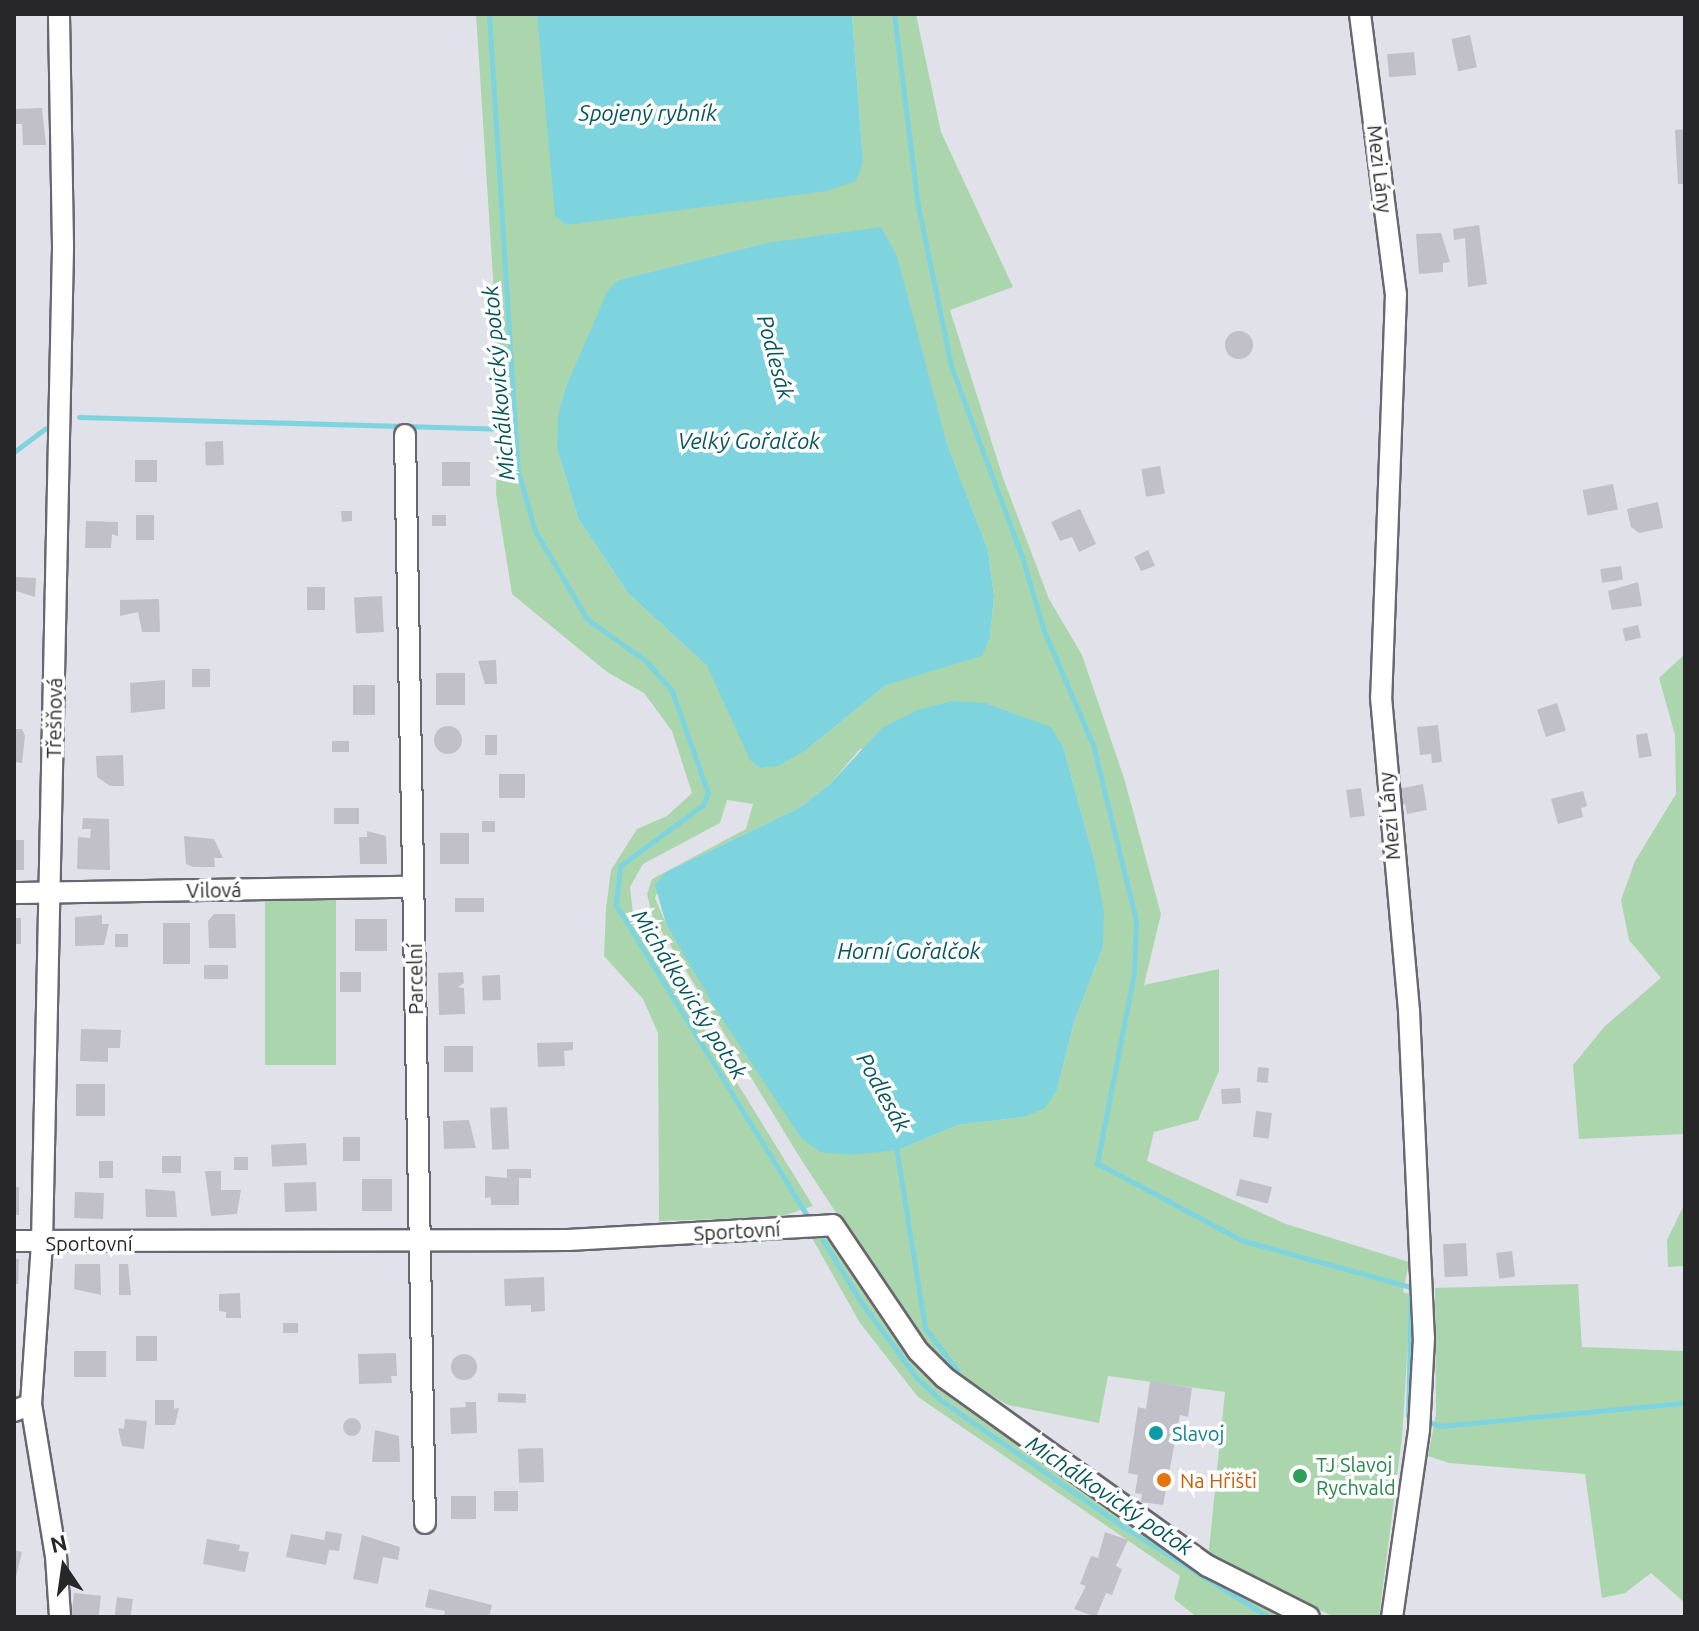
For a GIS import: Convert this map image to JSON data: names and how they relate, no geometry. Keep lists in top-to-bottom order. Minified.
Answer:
{"streets":{"street":["Mezi Lány","Třešňová","Vilová","Parcelní","Sportovní"]},"crossings":[["Třešňová","Vilová"],["Třešňová","Sportovní"],["Vilová","Parcelní"],["Parcelní","Sportovní"]],"water":["Spojený rybník","Podlesák","Michálkovický potok","Velký Gořalčok","Horní Gořalčok"],"places":["Slavoj","TJ Slavoj Rychvald","Na Hřišti"],"north":"top"}
